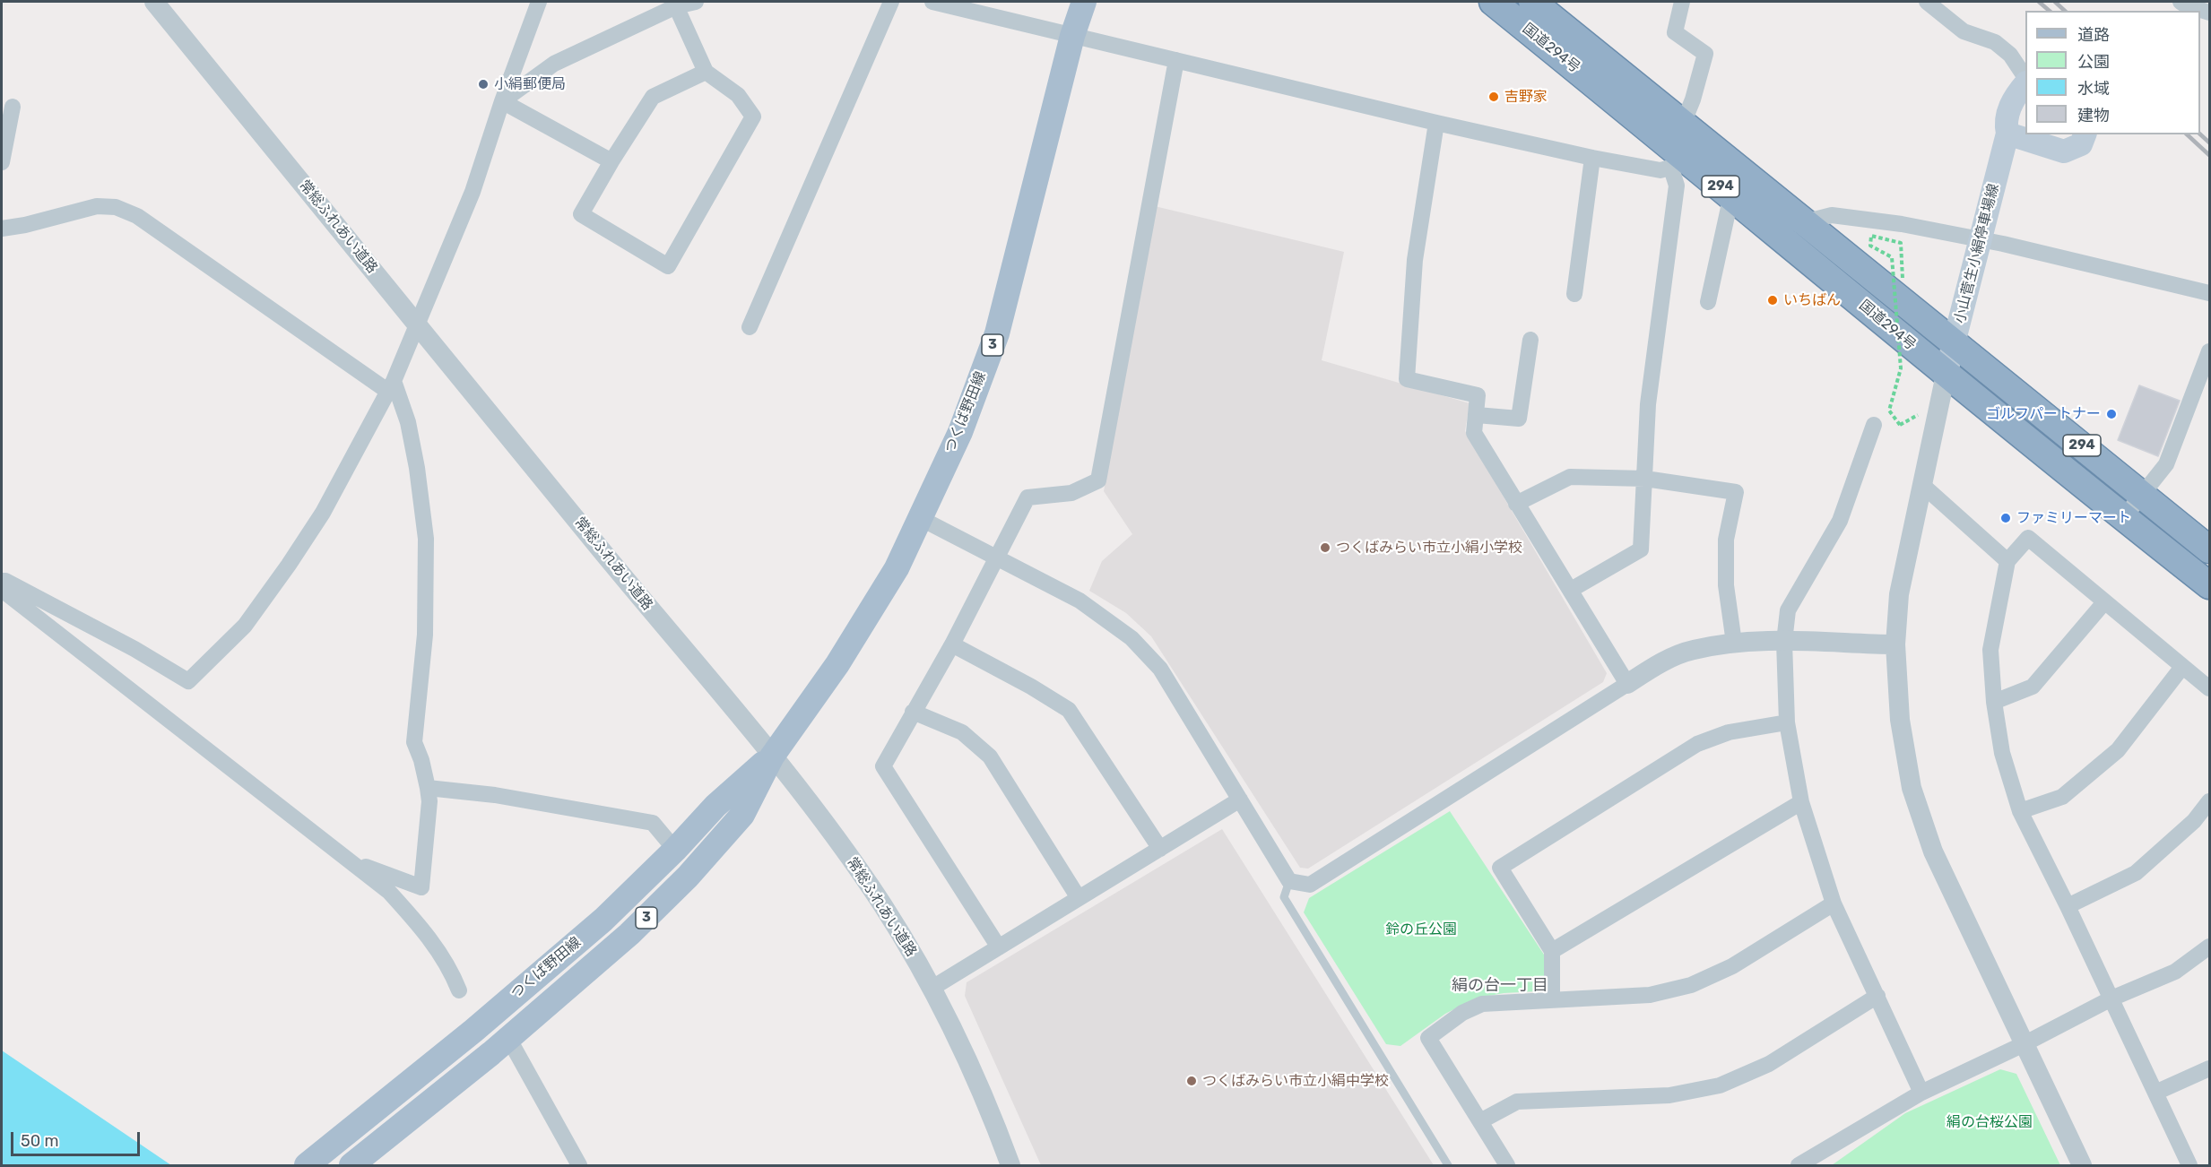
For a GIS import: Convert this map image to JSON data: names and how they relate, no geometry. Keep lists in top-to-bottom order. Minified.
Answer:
{"streets":{"highway":["国道294号","294"],"main road":["小山菅生小絹停車場線","3","つくば野田線"],"street":["常総ふれあい道路"]},"crossings":[["国道294号","小山菅生小絹停車場線"],["常総ふれあい道路","つくば野田線"]],"districts":["絹の台一丁目"],"parks":["鈴の丘公園","絹の台桜公園"],"places":["小絹郵便局","吉野家","いちばん","ゴルフパートナー","ファミリーマート","つくばみらい市立小絹小学校","つくばみらい市立小絹中学校"],"legend":["道路","公園","水域","建物"],"scale_bar":"50 m"}
